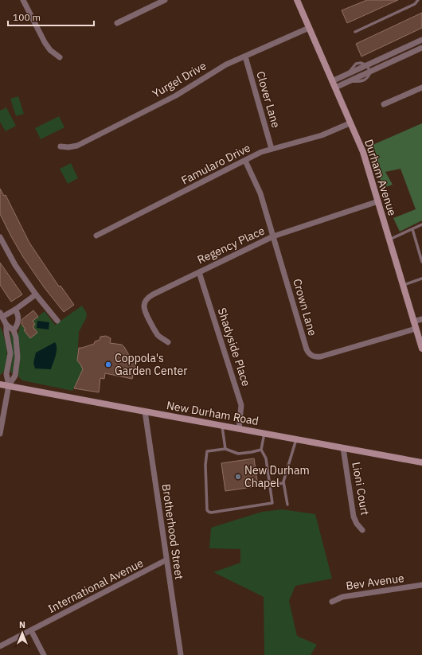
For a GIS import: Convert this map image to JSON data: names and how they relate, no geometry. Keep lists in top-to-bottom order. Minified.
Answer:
{"streets":{"main road":["Durham Avenue","New Durham Road"],"street":["Yurgel Drive","Clover Lane","Famularo Drive","Regency Place","Crown Lane","Shadyside Place","Lioni Court","Brotherhood Street","Bev Avenue","International Avenue"]},"crossings":[["Yurgel Drive","Clover Lane"],["Yurgel Drive","Durham Avenue"],["Clover Lane","Famularo Drive"],["Famularo Drive","Durham Avenue"],["Famularo Drive","Crown Lane"],["Durham Avenue","Regency Place"],["Durham Avenue","Crown Lane"],["Regency Place","Crown Lane"],["Regency Place","Shadyside Place"],["Shadyside Place","New Durham Road"],["New Durham Road","Lioni Court"],["New Durham Road","Brotherhood Street"],["Brotherhood Street","International Avenue"]],"places":["Coppola's Garden Center","New Durham Chapel"],"scale_bar":"100 m","north":"top"}
